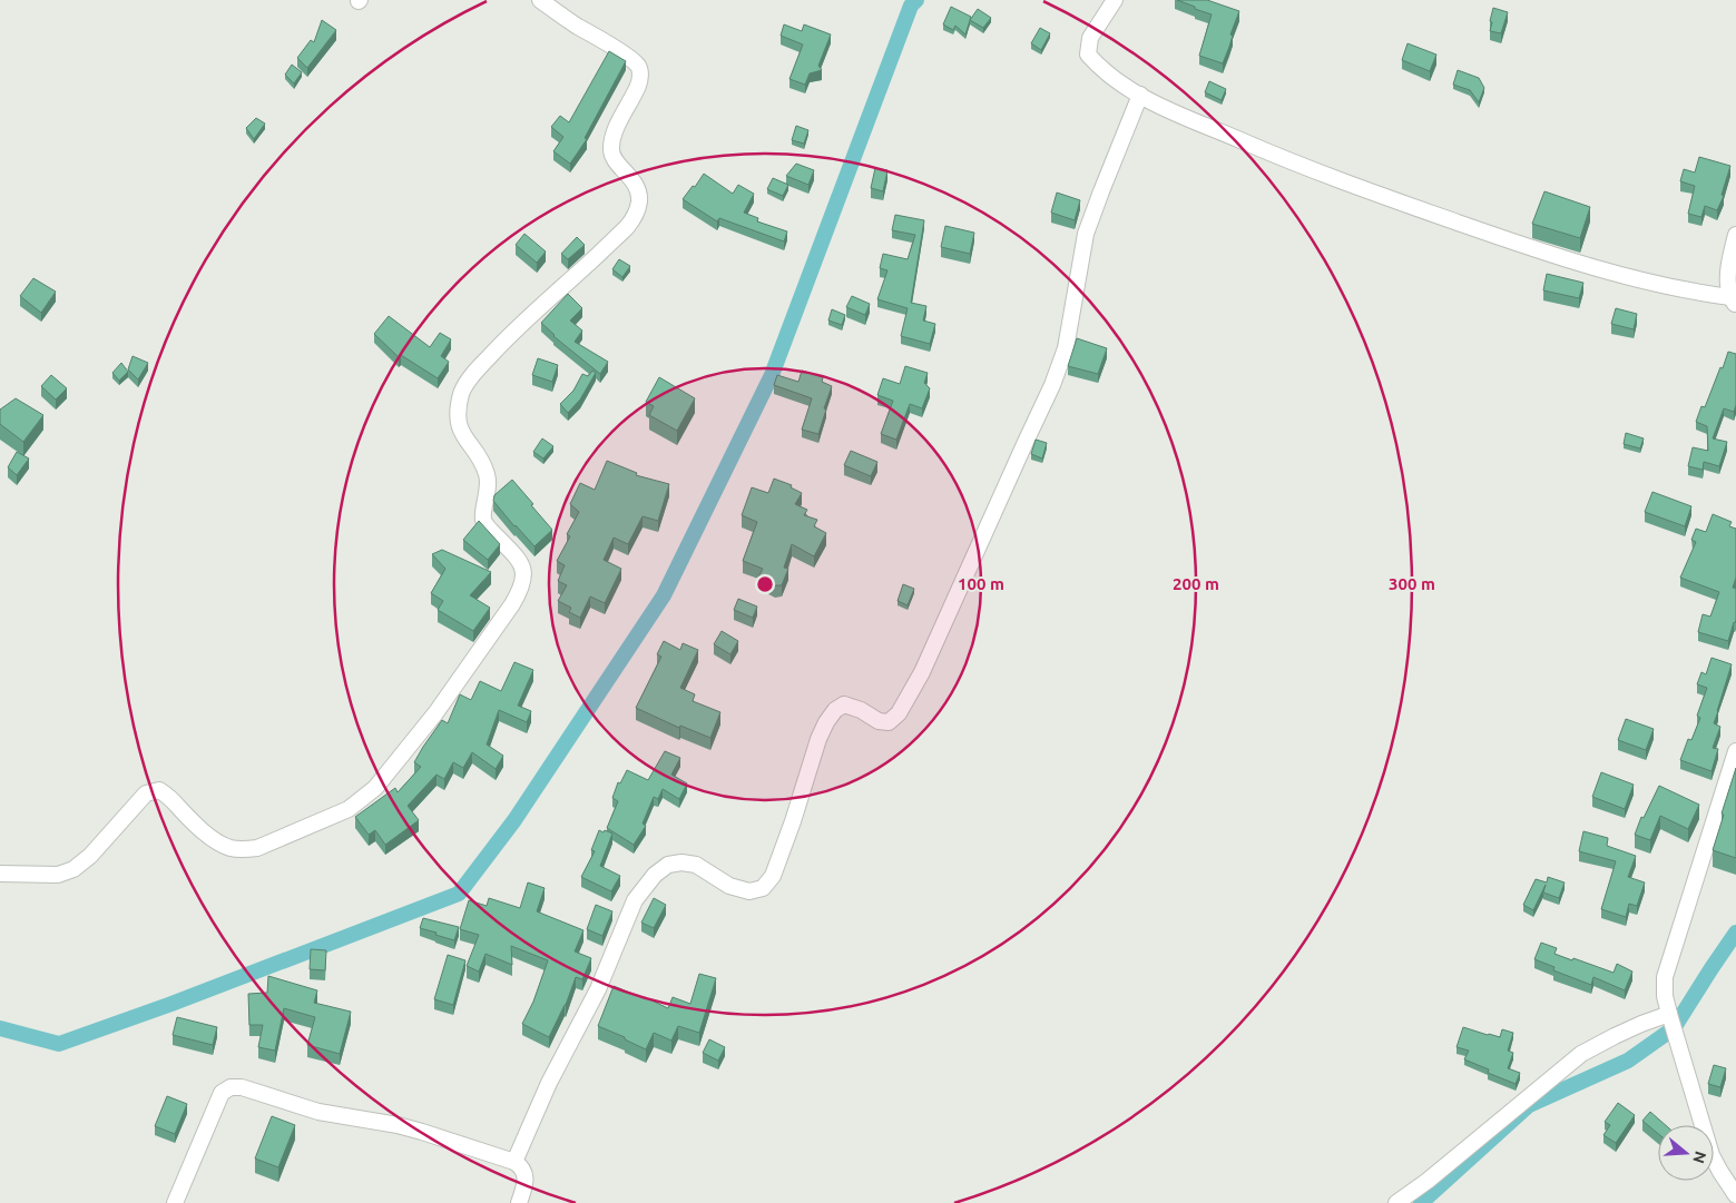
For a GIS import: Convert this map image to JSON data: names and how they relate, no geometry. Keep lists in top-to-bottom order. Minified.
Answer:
{"north":"right","rings":["100 m","200 m","300 m"]}
